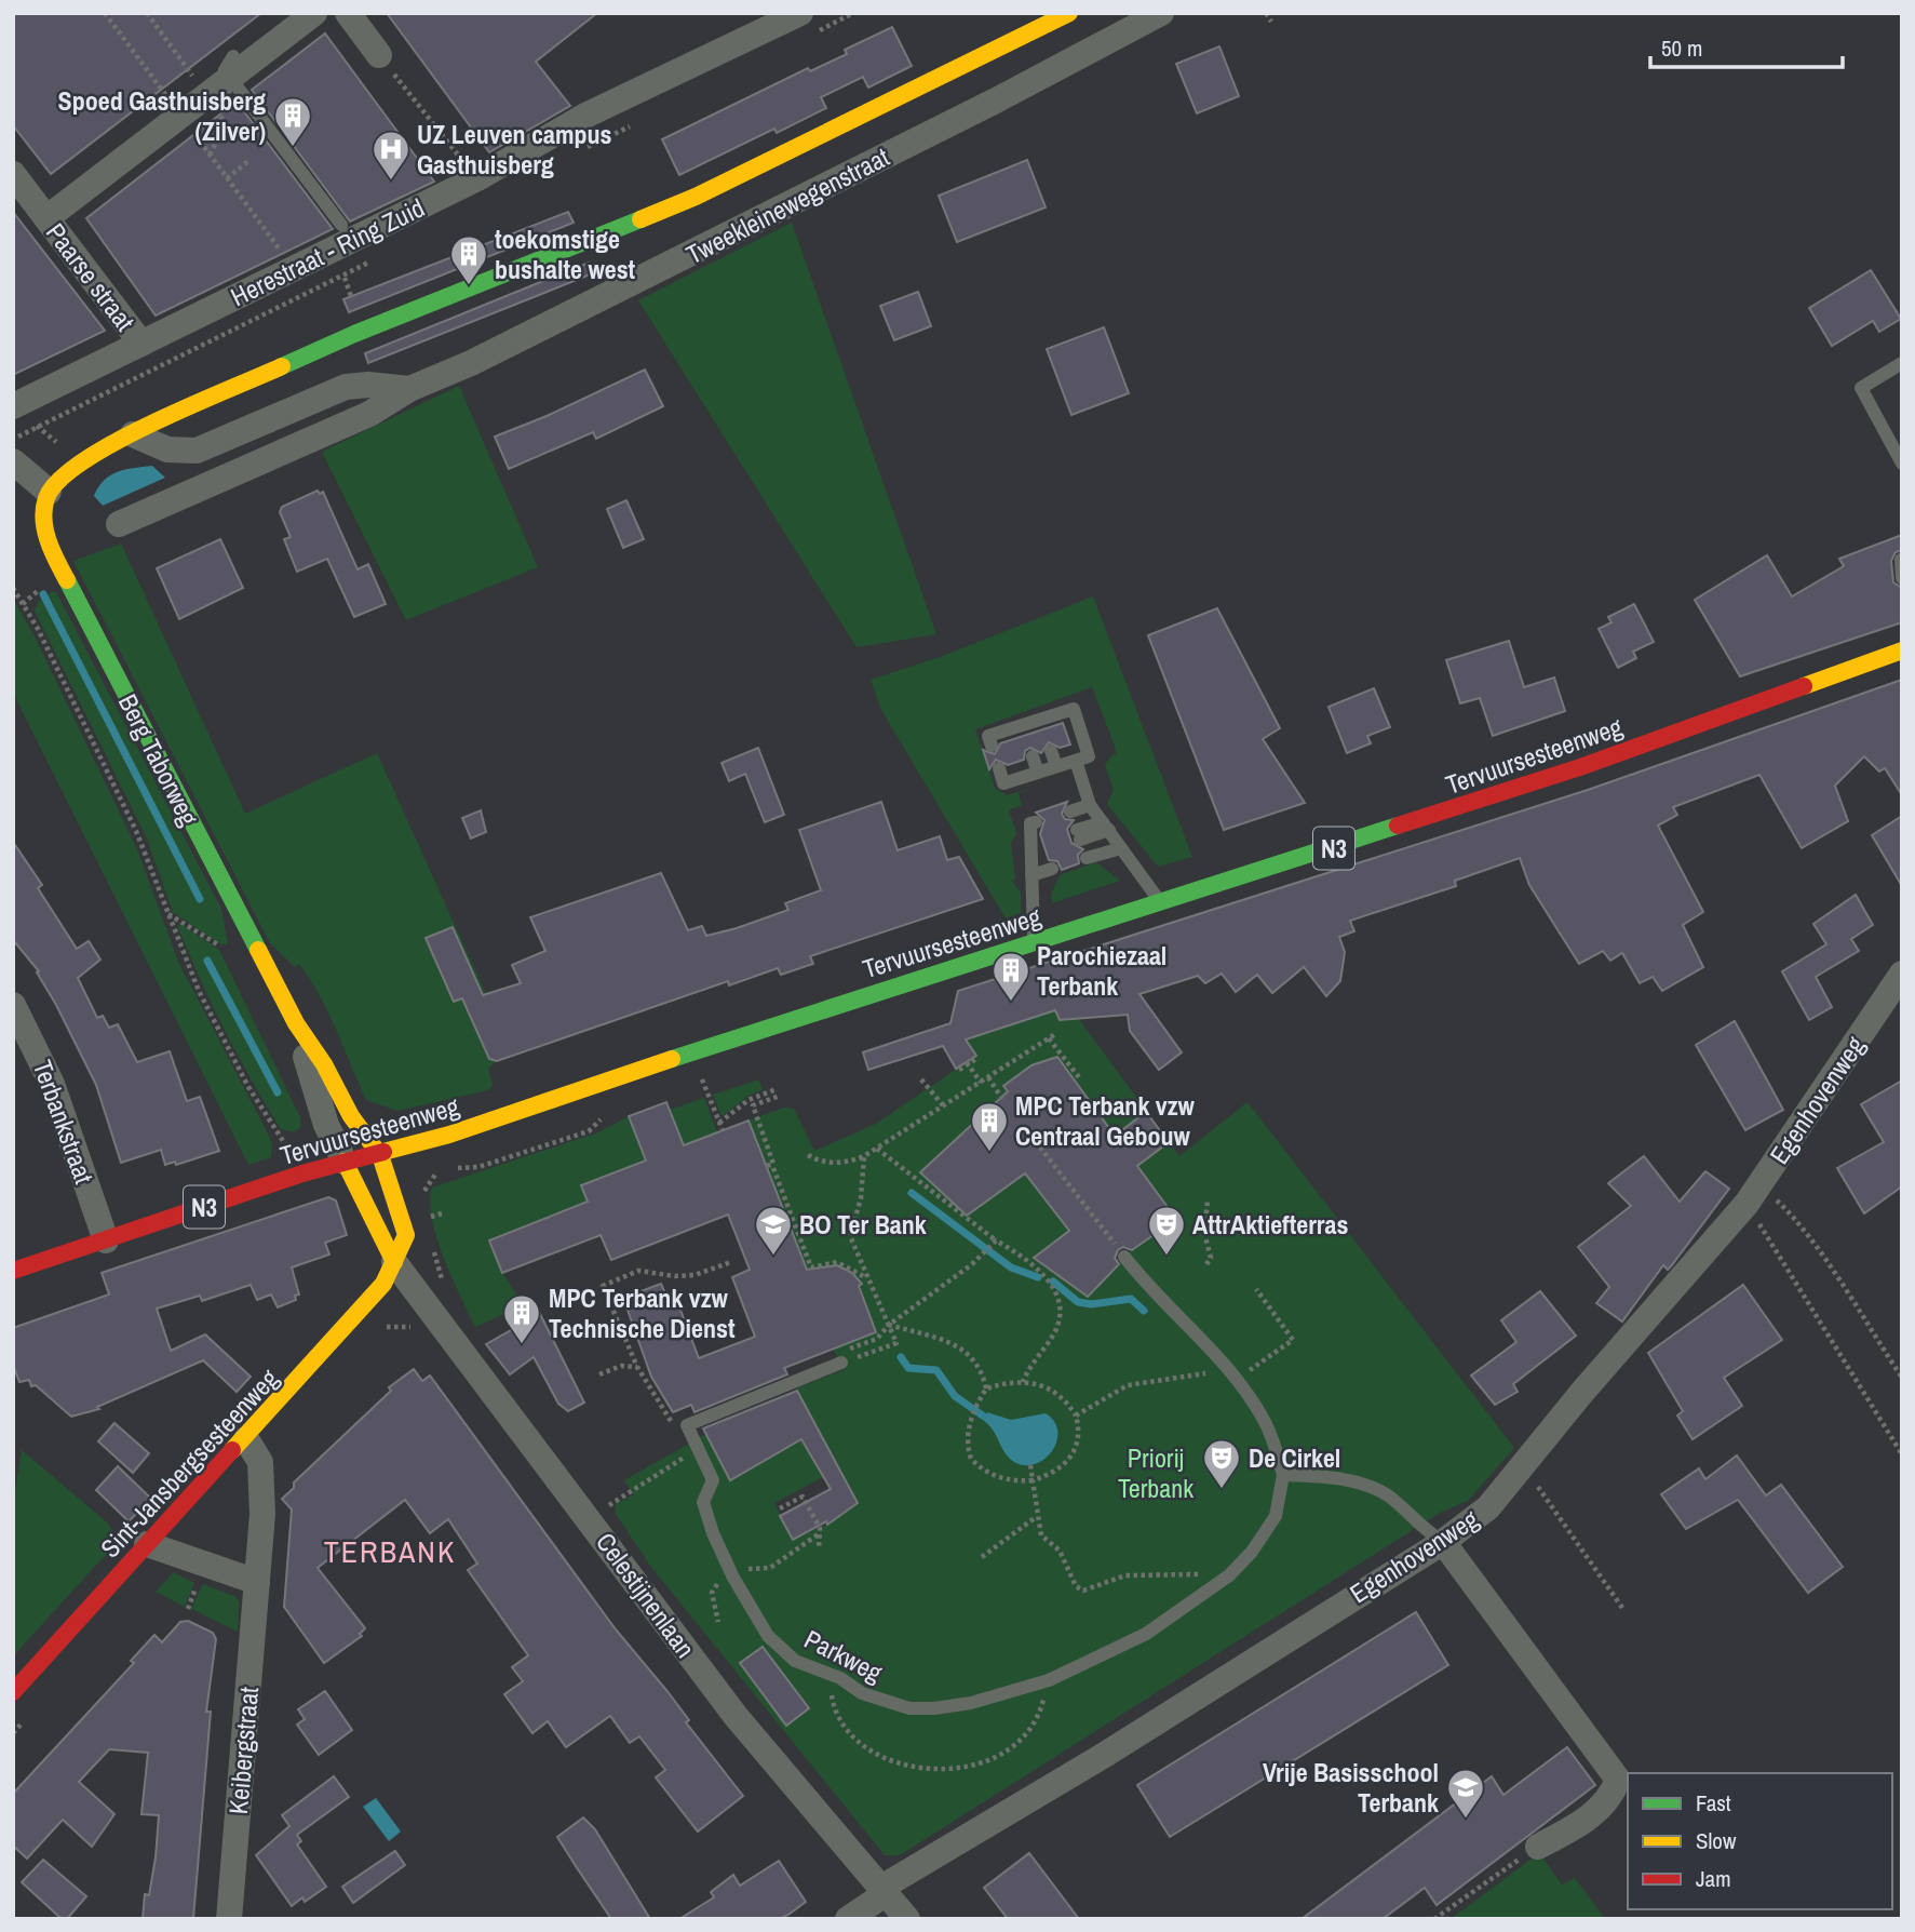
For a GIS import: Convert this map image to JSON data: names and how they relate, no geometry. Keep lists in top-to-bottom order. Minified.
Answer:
{"streets":{"main road":["Tervuursesteenweg","Berg Taborweg","N3","Sint-Jansbergsesteenweg"],"street":["Tweekleinewegenstraat","Herestraat - Ring Zuid","Paarse straat","Egenhovenweg","Terbankstraat","Celestijnenlaan","Keibergstraat"],"lane":["Parkweg"]},"crossings":[["Herestraat - Ring Zuid","Paarse straat"],["Tervuursesteenweg","Berg Taborweg"],["Tervuursesteenweg","Terbankstraat"],["Tervuursesteenweg","Sint-Jansbergsesteenweg"],["Berg Taborweg","Sint-Jansbergsesteenweg"],["Egenhovenweg","Celestijnenlaan"],["Sint-Jansbergsesteenweg","Celestijnenlaan"],["Sint-Jansbergsesteenweg","Keibergstraat"]],"districts":["TERBANK"],"parks":["Priorij Terbank"],"places":{"building":["Spoed Gasthuisberg (Zilver)","toekomstige bushalte west","Parochiezaal Terbank","MPC Terbank vzw Centraal Gebouw","MPC Terbank vzw Technische Dienst"],"hospital":["UZ Leuven campus Gasthuisberg"],"school or university":["BO Ter Bank","Vrije Basisschool Terbank"],"theatre":["AttrAktiefterras","De Cirkel"]},"legend":["Fast","Slow","Jam"],"scale_bar":"50 m"}
